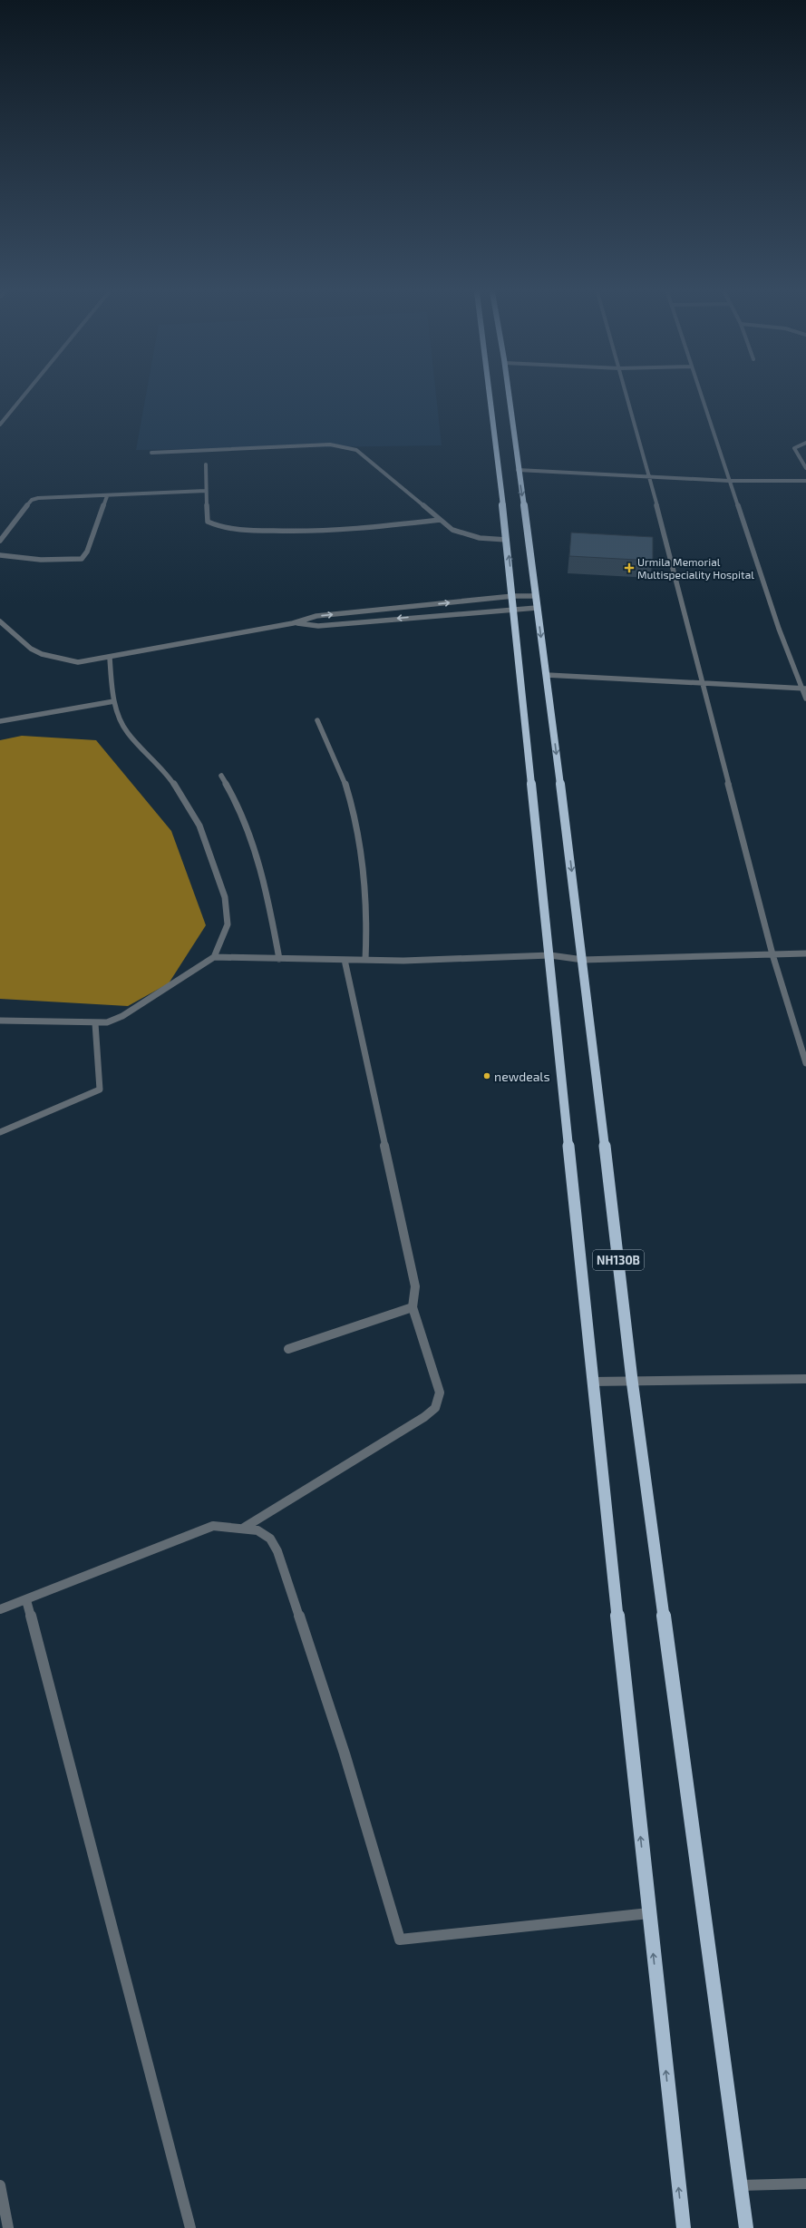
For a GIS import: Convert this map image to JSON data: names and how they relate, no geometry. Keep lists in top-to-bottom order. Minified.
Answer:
{"streets":{"highway":["NH130B"]},"places":{"health":["Urmila Memorial Multispeciality Hospital"],"other":["newdeals"]}}
